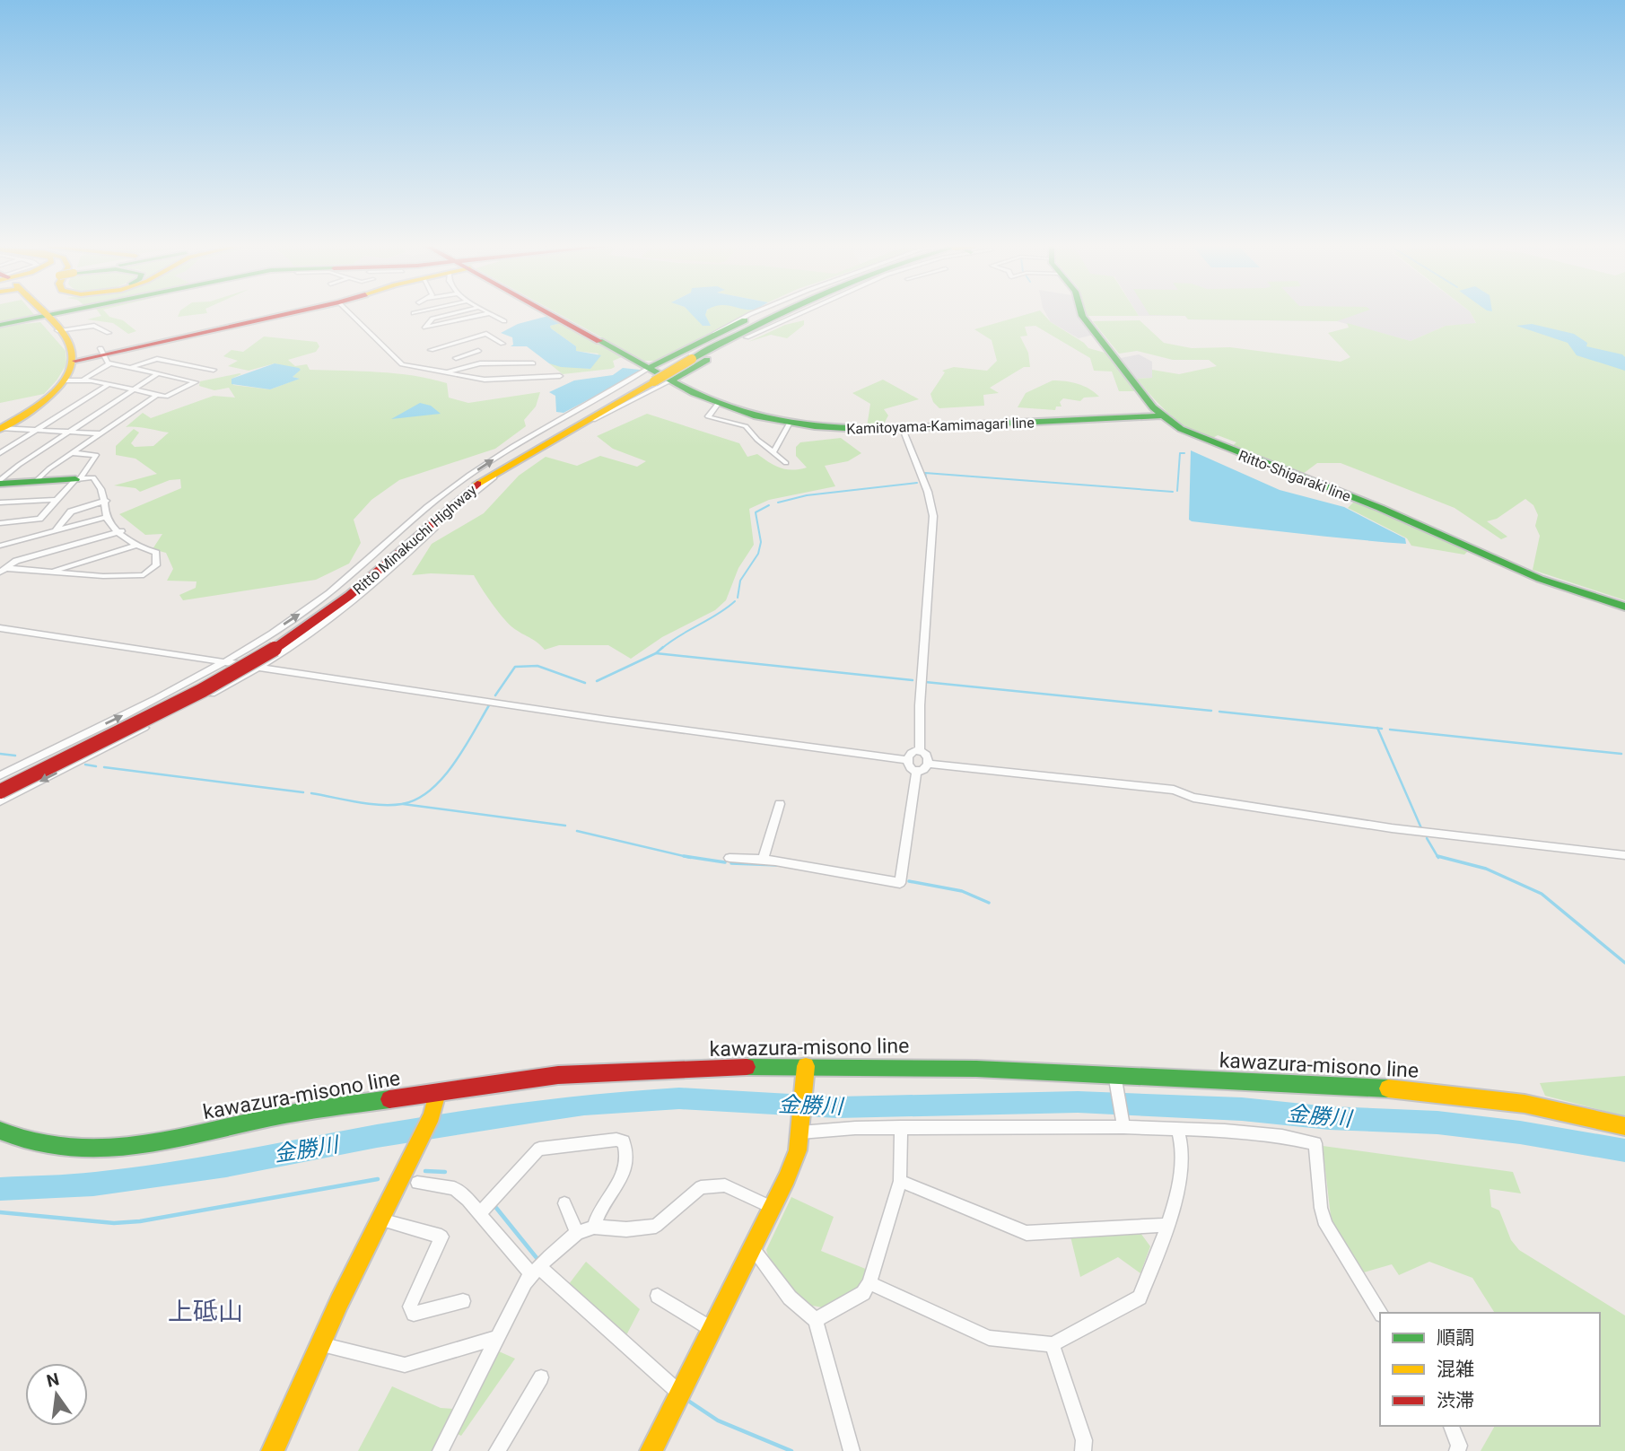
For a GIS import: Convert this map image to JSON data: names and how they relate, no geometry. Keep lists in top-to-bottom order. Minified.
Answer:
{"streets":{"main road":["Kamitoyama-Kamimagari line","Ritto-Shigaraki line","Ritto Minakuchi Highway","kawazura-misono line"]},"crossings":[["Kamitoyama-Kamimagari line","Ritto-Shigaraki line"],["Kamitoyama-Kamimagari line","Ritto Minakuchi Highway"]],"districts":["上砥山"],"water":["金勝川"],"legend":["順調","混雑","渋滞"],"north":"top"}
